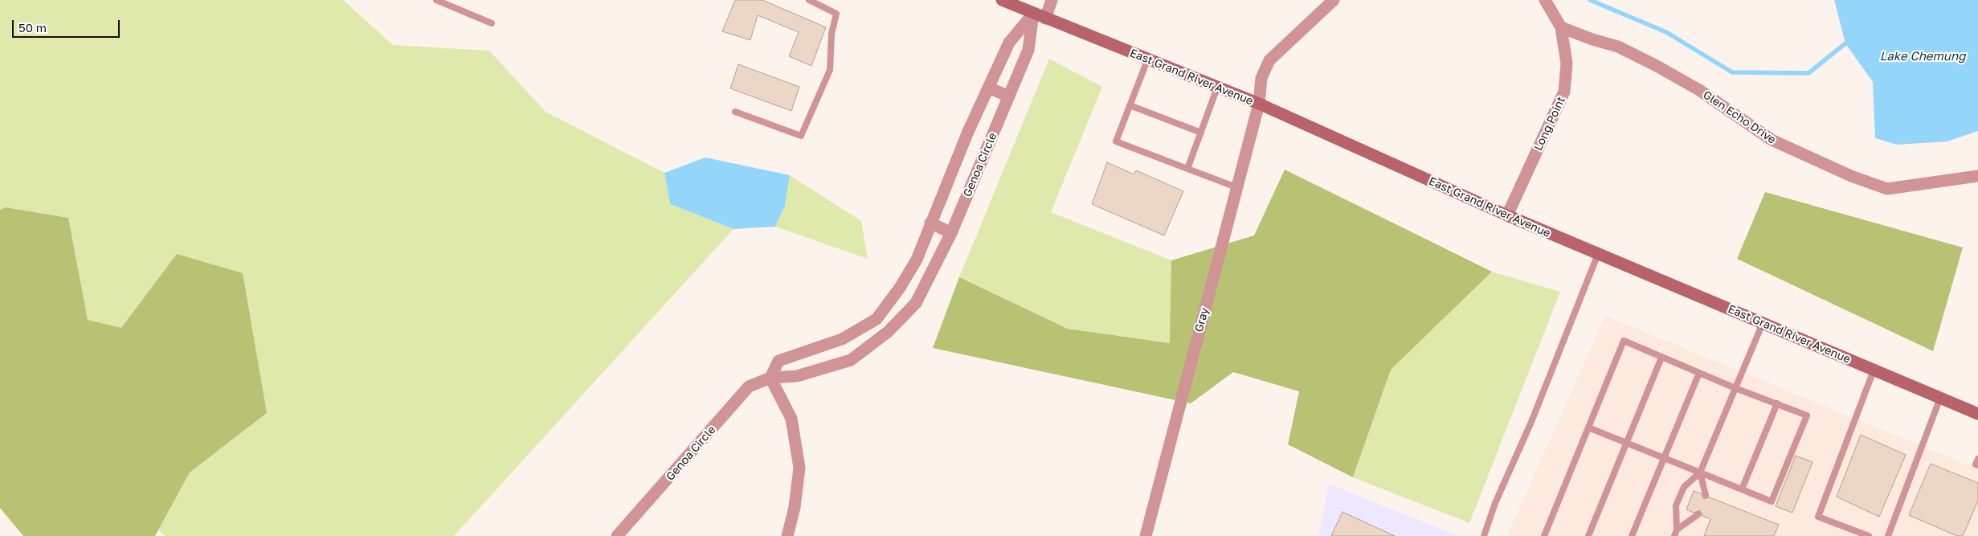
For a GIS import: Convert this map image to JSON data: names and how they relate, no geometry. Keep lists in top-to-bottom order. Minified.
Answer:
{"streets":{"main road":["East Grand River Avenue"],"street":["Glen Echo Drive","Long Point","Genoa Circle","Gray"]},"crossings":[["East Grand River Avenue","Long Point"],["East Grand River Avenue","Genoa Circle"],["East Grand River Avenue","Gray"],["Glen Echo Drive","Long Point"]],"water":["Lake Chemung"],"scale_bar":"50 m"}
